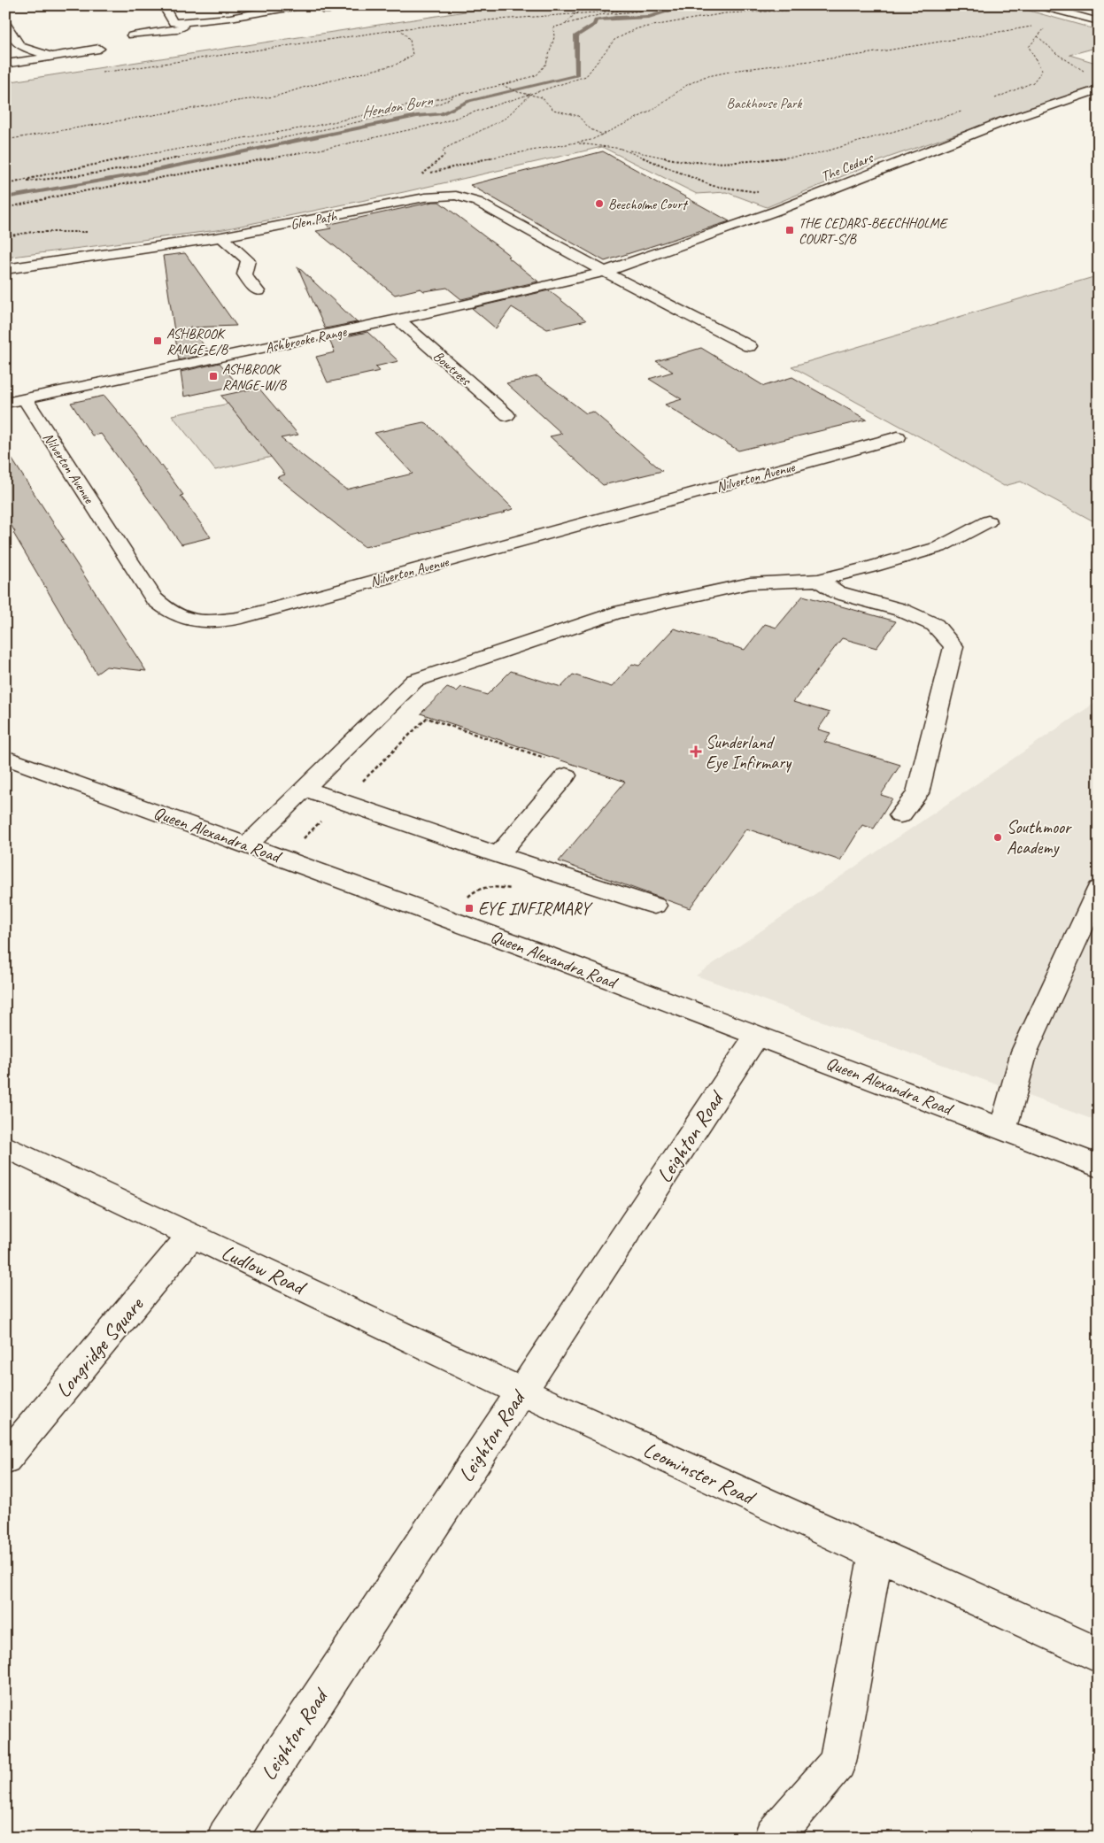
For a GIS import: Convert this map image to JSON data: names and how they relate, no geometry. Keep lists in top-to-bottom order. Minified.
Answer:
{"streets":{"street":["The Cedars","Glen Path","Ashbrooke Range","Bowtrees","Nilverton Avenue","Queen Alexandra Road","Leighton Road","Ludlow Road","Longridge Square","Leominster Road"]},"crossings":[["The Cedars","Glen Path"],["The Cedars","Ashbrooke Range"],["Glen Path","Ashbrooke Range"],["Ashbrooke Range","Bowtrees"],["Ashbrooke Range","Nilverton Avenue"],["Queen Alexandra Road","Leighton Road"],["Leighton Road","Ludlow Road"],["Leighton Road","Leominster Road"],["Ludlow Road","Longridge Square"],["Ludlow Road","Leominster Road"]],"water":["Hendon Burn"],"parks":["Backhouse Park"],"places":{"other":["Beecholme Court","Southmoor Academy"],"transit":["THE CEDARS-BEECHHOLME COURT-S/B","ASHBROOK RANGE-E/B","ASHBROOK RANGE-W/B","EYE INFIRMARY"],"health":["Sunderland Eye Infirmary"]}}
